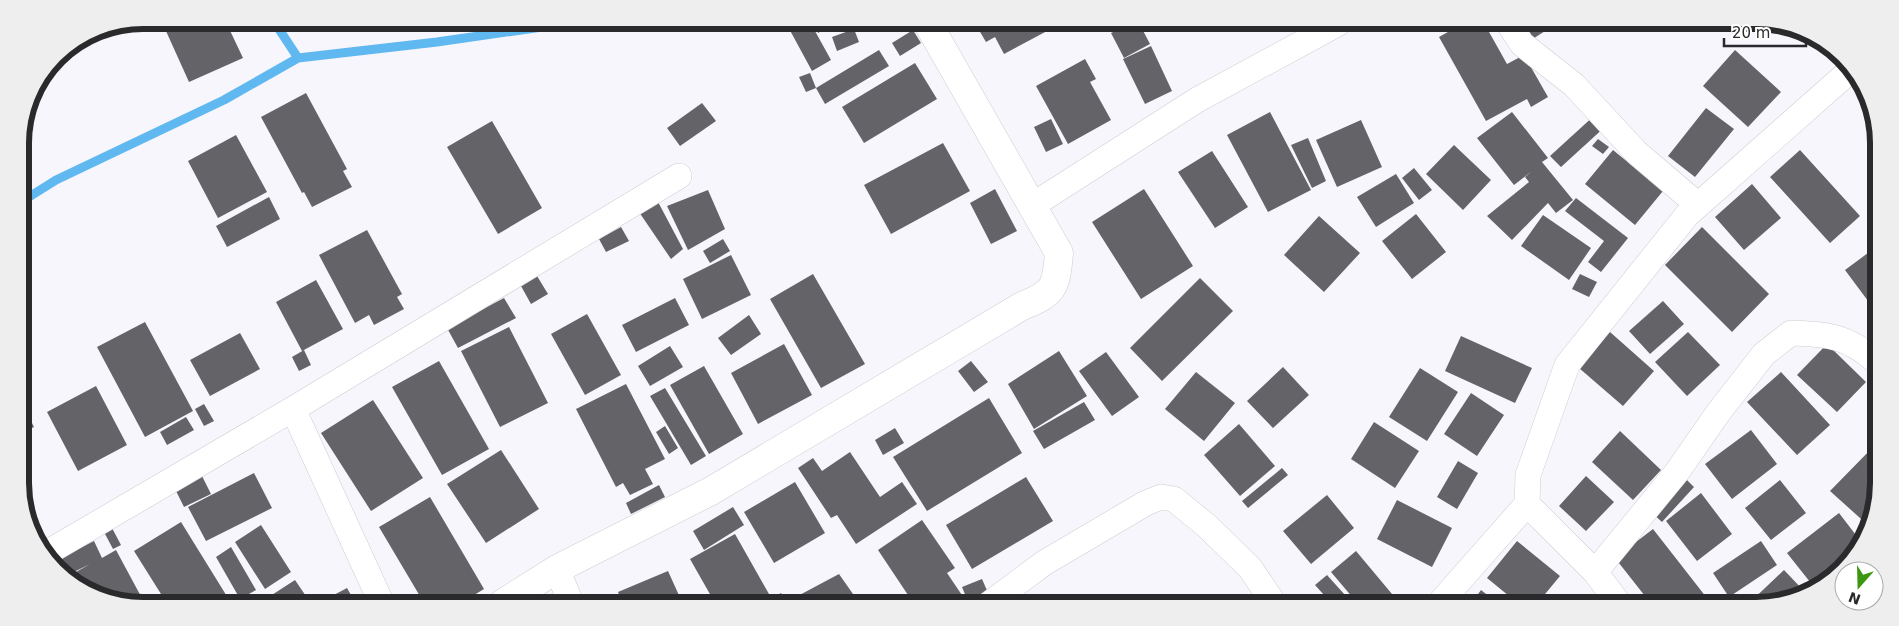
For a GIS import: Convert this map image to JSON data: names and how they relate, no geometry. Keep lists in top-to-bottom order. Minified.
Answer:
{"scale_bar":"20 m","north":"bottom"}
